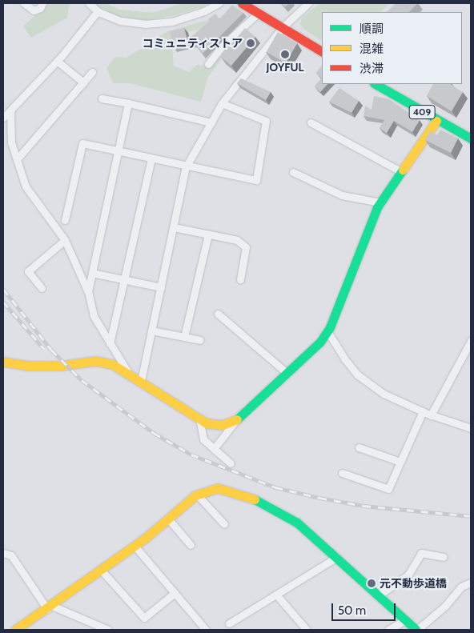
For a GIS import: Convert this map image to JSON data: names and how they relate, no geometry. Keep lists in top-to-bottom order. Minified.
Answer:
{"streets":{"main road":["409"]},"places":["コミュニティストア","JOYFUL","元不動歩道橋"],"legend":["順調","混雑","渋滞"],"scale_bar":"50 m"}
